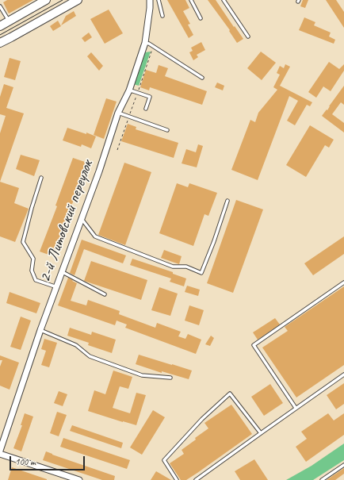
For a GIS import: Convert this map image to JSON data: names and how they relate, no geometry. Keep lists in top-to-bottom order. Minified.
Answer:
{"streets":{"street":["2-й Литовский переулок"]},"scale_bar":"100 m"}
